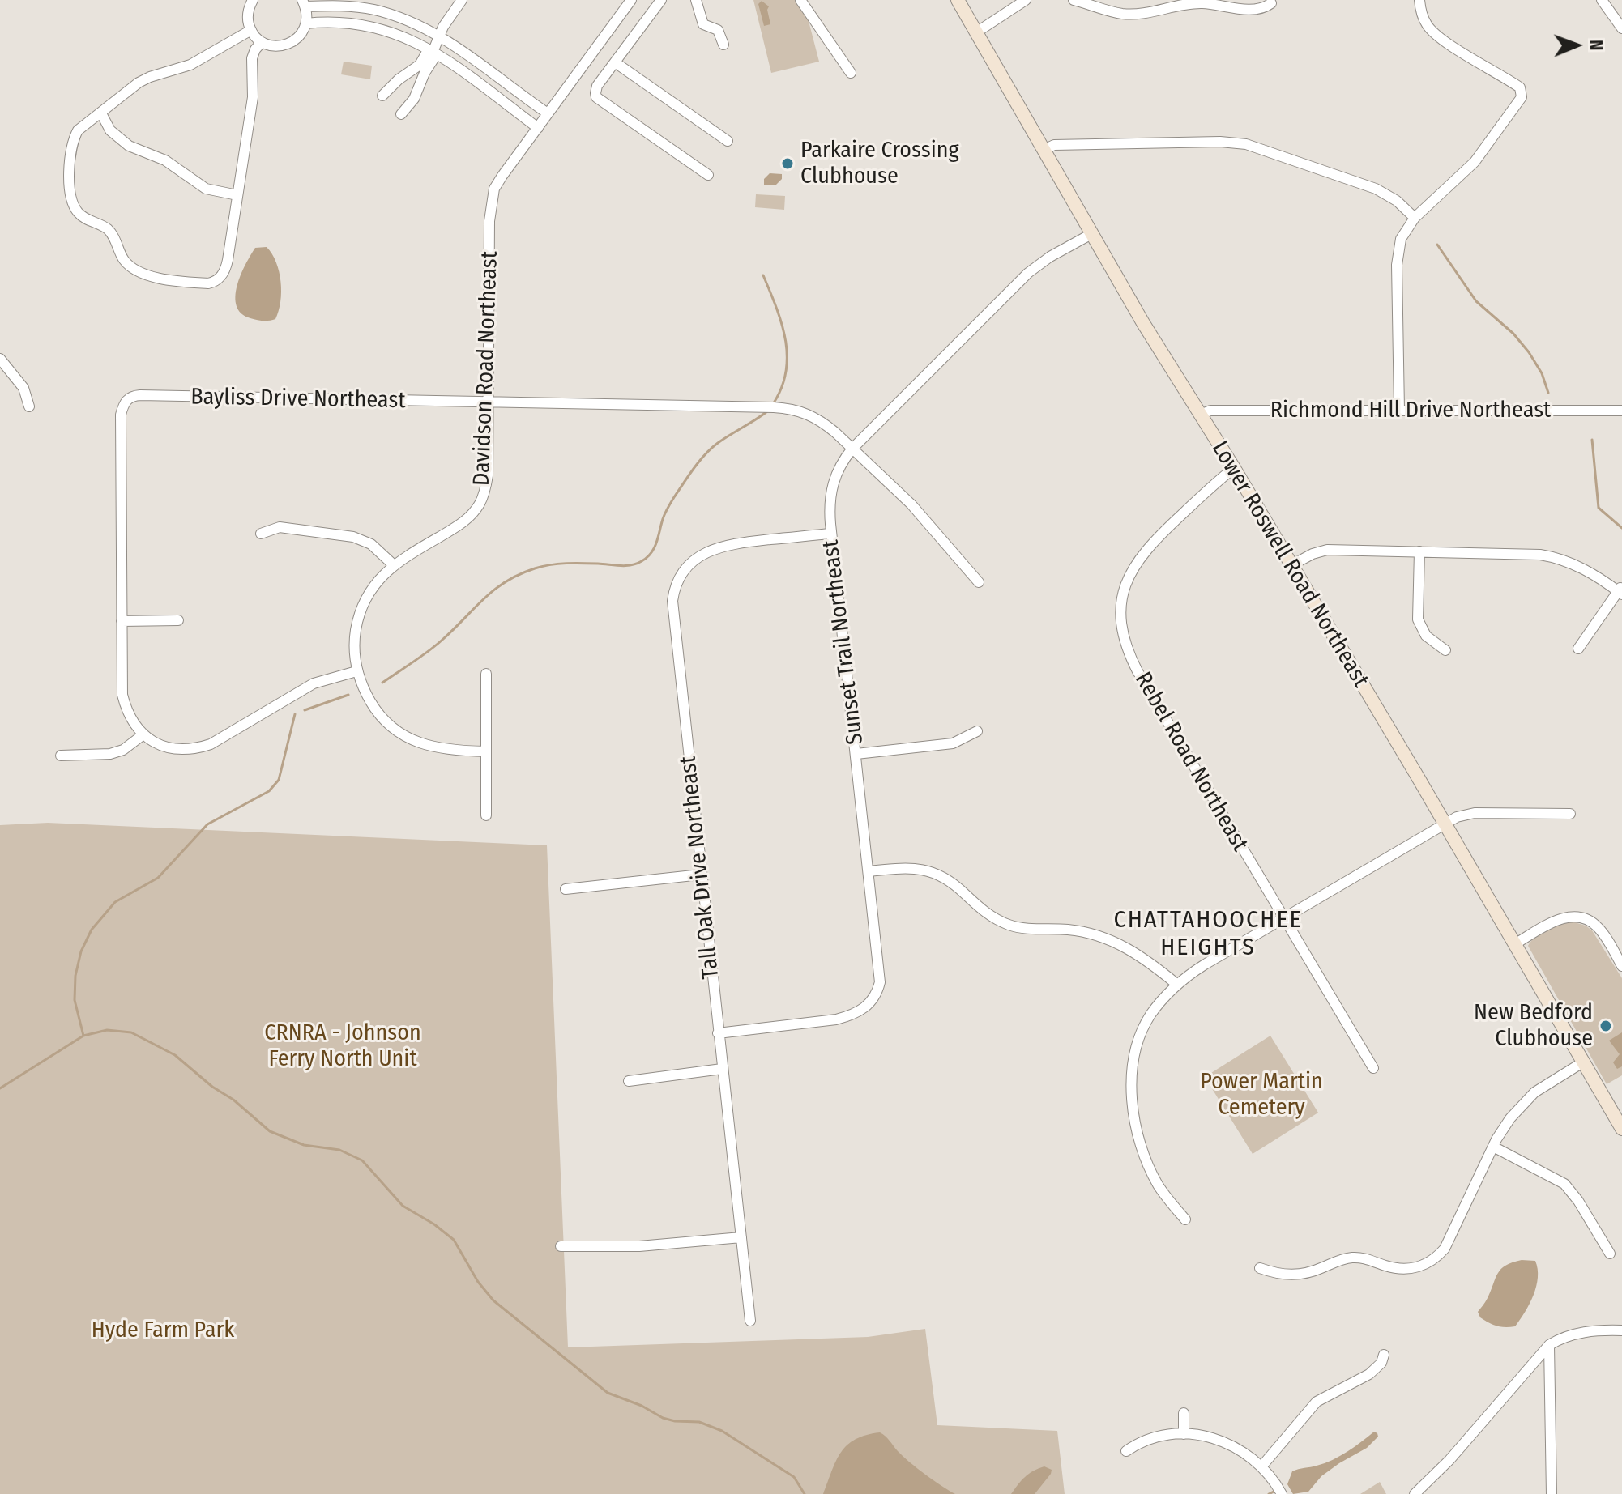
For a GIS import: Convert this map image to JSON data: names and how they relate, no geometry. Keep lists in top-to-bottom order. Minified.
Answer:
{"streets":{"street":["Davidson Road Northeast","Bayliss Drive Northeast","Richmond Hill Drive Northeast","Lower Roswell Road Northeast","Sunset Trail Northeast","Rebel Road Northeast","Tall Oak Drive Northeast"]},"crossings":[["Davidson Road Northeast","Bayliss Drive Northeast"],["Bayliss Drive Northeast","Sunset Trail Northeast"],["Richmond Hill Drive Northeast","Lower Roswell Road Northeast"],["Lower Roswell Road Northeast","Sunset Trail Northeast"],["Lower Roswell Road Northeast","Rebel Road Northeast"],["Sunset Trail Northeast","Tall Oak Drive Northeast"]],"districts":["CHATTAHOOCHEE HEIGHTS"],"parks":["CRNRA - Johnson Ferry North Unit","Power Martin Cemetery","Hyde Farm Park"],"places":["Parkaire Crossing Clubhouse","New Bedford Clubhouse"],"north":"right"}
